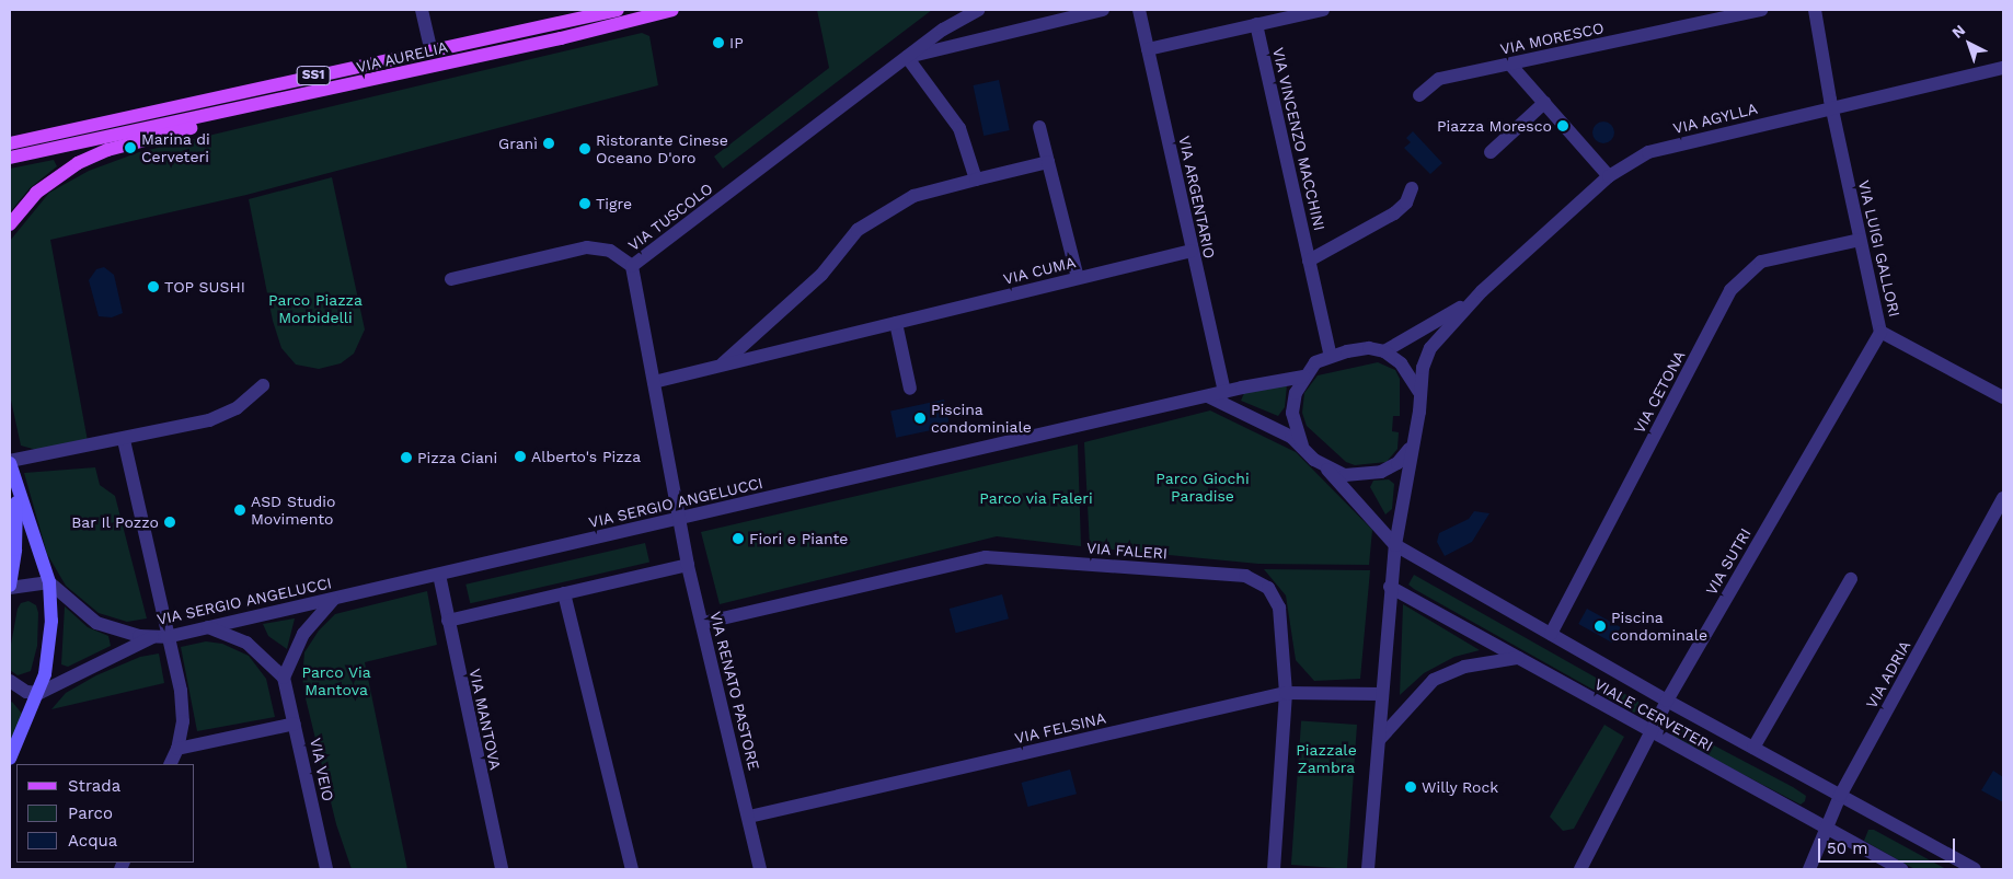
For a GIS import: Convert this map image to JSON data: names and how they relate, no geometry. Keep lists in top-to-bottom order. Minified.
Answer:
{"streets":{"main road":["VIA AURELIA","SS1"],"street":["VIA MORESCO","VIA AGYLLA","VIA VINCENZO MACCHINI","VIA ARGENTARIO","VIA TUSCOLO","VIA LUIGI GALLORI","VIA CUMA","VIA CETONA","VIA SERGIO ANGELUCCI","VIA FALERI","VIA SUTRI","VIA ADRIA","VIA RENATO PASTORE","VIALE CERVETERI","VIA MANTOVA","VIA FELSINA","VIA VEIO"]},"crossings":[["VIA AGYLLA","VIA LUIGI GALLORI"],["VIA VINCENZO MACCHINI","VIA SERGIO ANGELUCCI"],["VIA VINCENZO MACCHINI","VIALE CERVETERI"],["VIA ARGENTARIO","VIA CUMA"],["VIA ARGENTARIO","VIA SERGIO ANGELUCCI"],["VIA TUSCOLO","VIA CUMA"],["VIA TUSCOLO","VIA SERGIO ANGELUCCI"],["VIA TUSCOLO","VIA RENATO PASTORE"],["VIA LUIGI GALLORI","VIA CETONA"],["VIA LUIGI GALLORI","VIA SUTRI"],["VIA CETONA","VIALE CERVETERI"],["VIA SERGIO ANGELUCCI","VIA RENATO PASTORE"],["VIA SERGIO ANGELUCCI","VIALE CERVETERI"],["VIA SERGIO ANGELUCCI","VIA MANTOVA"],["VIA FALERI","VIA RENATO PASTORE"],["VIA FALERI","VIA FELSINA"],["VIA SUTRI","VIALE CERVETERI"],["VIA ADRIA","VIALE CERVETERI"],["VIA RENATO PASTORE","VIA FELSINA"]],"parks":["Parco Piazza Morbidelli","Parco Giochi Paradise","Parco via Faleri","Parco Via Mantova","Piazzale Zambra"],"places":["IP","Piazza Moresco","Granì","Marina di Cerveteri","Ristorante Cinese Oceano D'oro","Tigre","TOP SUSHI","Piscina condominiale","Alberto's Pizza","Pizza Ciani","ASD Studio Movimento","Bar Il Pozzo","Fiori e Piante","Piscina condominale","Willy Rock"],"legend":["Strada","Parco","Acqua"],"scale_bar":"50 m","north":"top left"}
